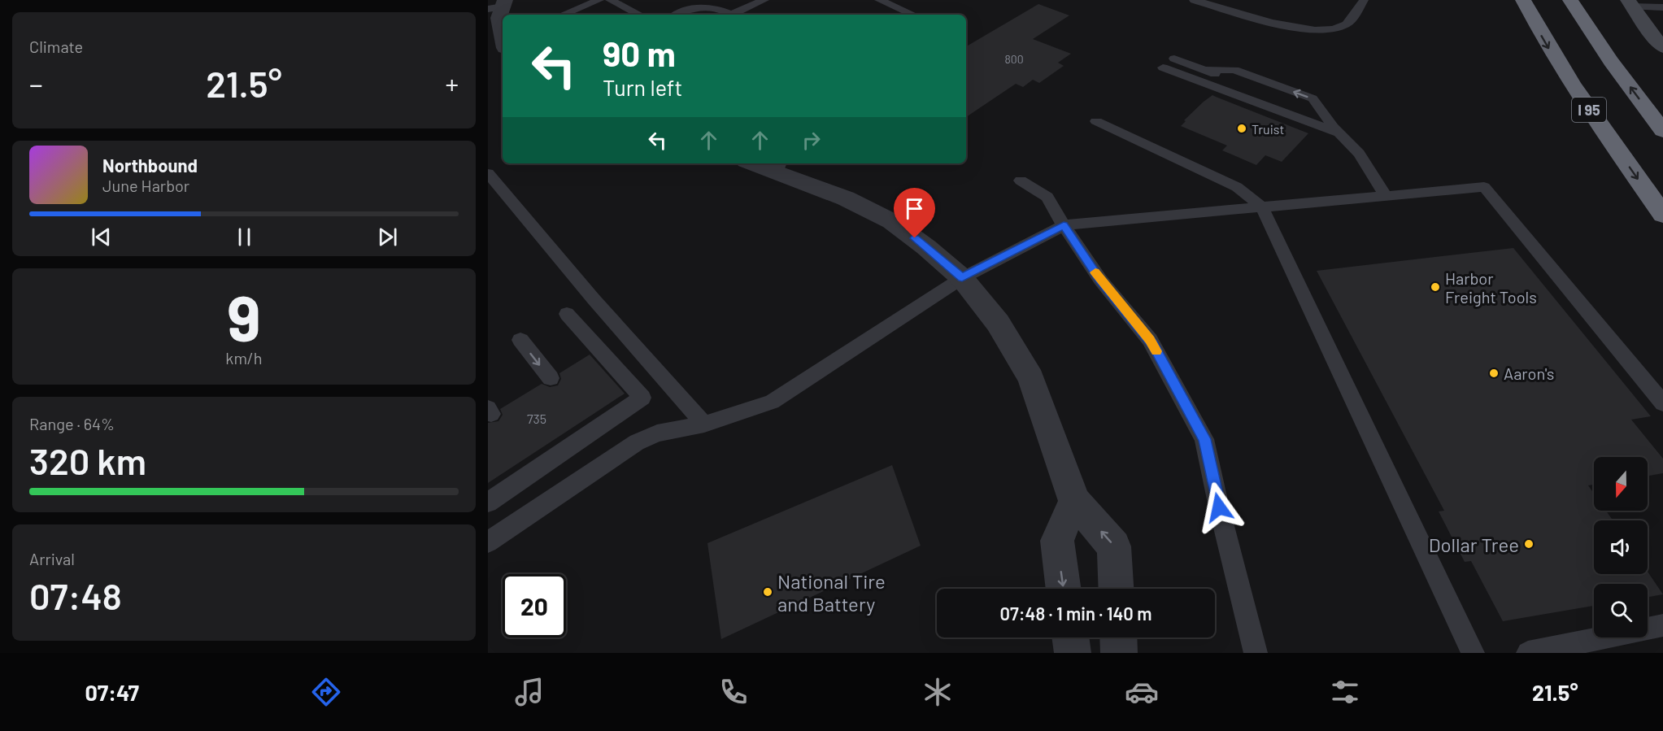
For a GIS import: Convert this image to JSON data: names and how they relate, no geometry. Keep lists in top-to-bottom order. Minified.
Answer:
{"streets":{"highway":["I 95"]},"places":["Truist","Harbor Freight Tools","Aaron's","Dollar Tree","National Tire and Battery"],"house_numbers":["800","735"],"north":"bottom","page":{"tile":["Climate",["9","km/h"],["Range · 64%","320 km"],["Arrival","07:48"]],"turn":["90 m","Turn left"],"heat":["−","21.5°","+"],"song":["Northbound","June Harbor"],"limit":"20","trip":"07:48 · 1 min · 140 m","tabs":["07:47","21.5°"]}}
